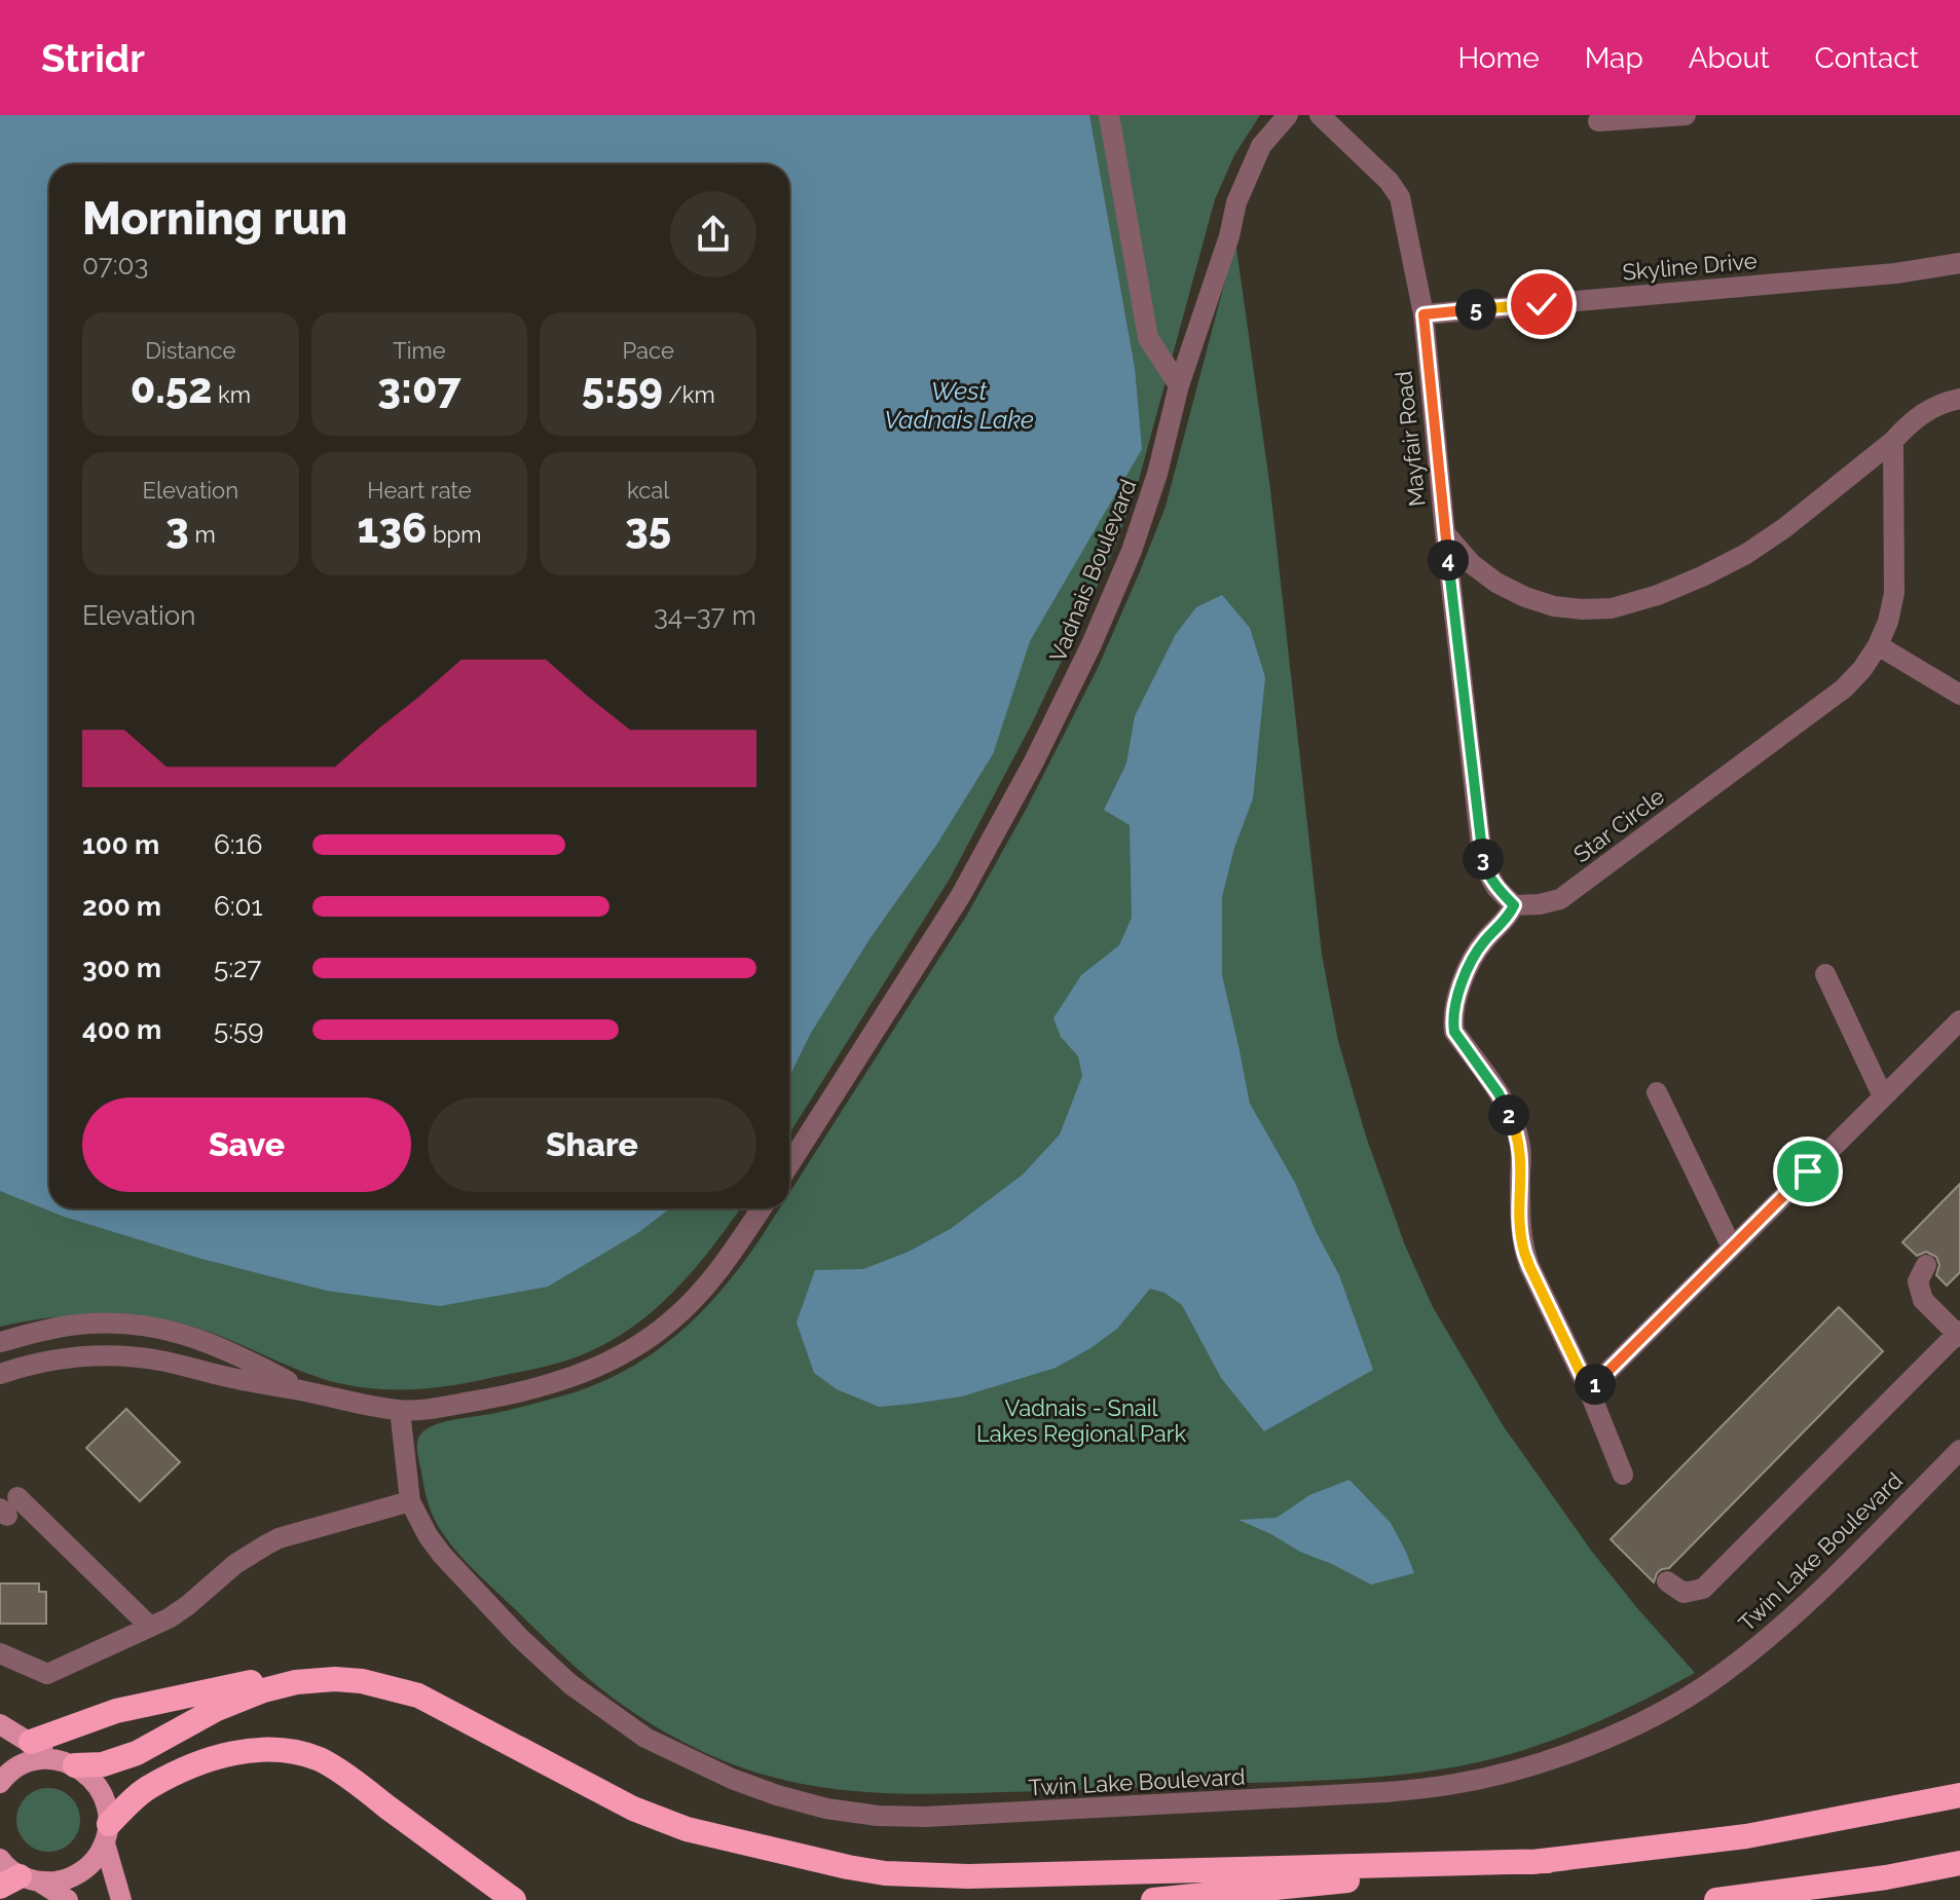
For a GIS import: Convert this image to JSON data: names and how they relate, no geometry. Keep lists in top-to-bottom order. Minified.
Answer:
{"streets":{"street":["Skyline Drive","Mayfair Road","Vadnais Boulevard","Star Circle","Twin Lake Boulevard"]},"crossings":[["Skyline Drive","Mayfair Road"],["Mayfair Road","Star Circle"]],"water":["West Vadnais Lake"],"parks":["Vadnais - Snail Lakes Regional Park"],"page":{"header":"Stridr","nav":["Home","Map","About","Contact"],"heading":["Morning run","07:03"],"pins":["5","4","3","2","1"],"stats":[["Distance","0.52 km"],["Time","3:07"],["Pace","5:59 /km"],["Elevation","3 m"],["Heart rate","136 bpm"],["kcal","35"]],"chart":["Elevation","34–37 m"],"list":[{"name":"100 m","note":"6:16"},{"name":"200 m","note":"6:01"},{"name":"300 m","note":"5:27"},{"name":"400 m","note":"5:59"}],"buttons":["Save","Share"]}}
